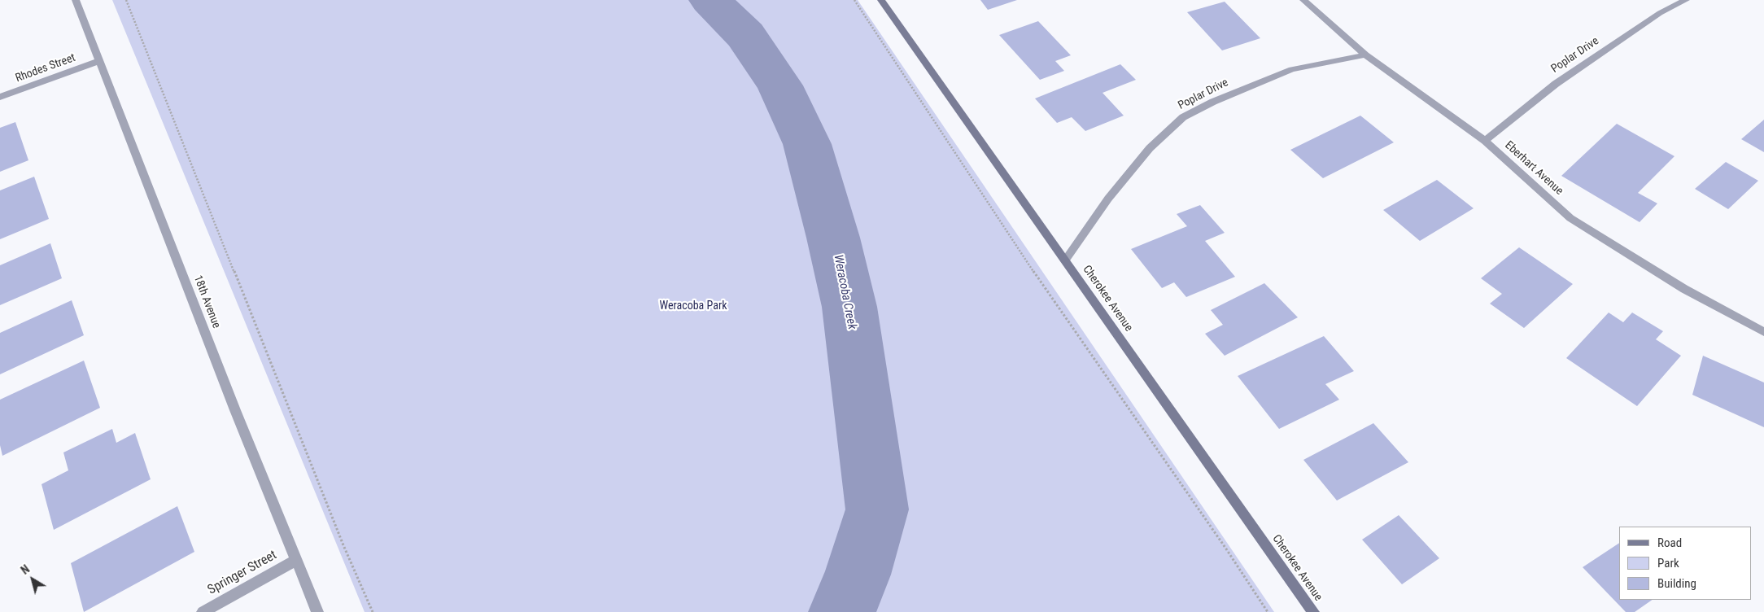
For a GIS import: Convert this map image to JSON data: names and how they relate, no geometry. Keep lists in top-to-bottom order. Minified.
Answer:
{"streets":{"street":["Poplar Drive","Rhodes Street","Eberhart Avenue","Cherokee Avenue","18th Avenue","Springer Street"]},"crossings":[["Poplar Drive","Eberhart Avenue"],["Poplar Drive","Cherokee Avenue"],["Rhodes Street","18th Avenue"],["18th Avenue","Springer Street"]],"water":["Weracoba Creek"],"parks":["Weracoba Park"],"legend":["Road","Park","Building"],"north":"top left"}
